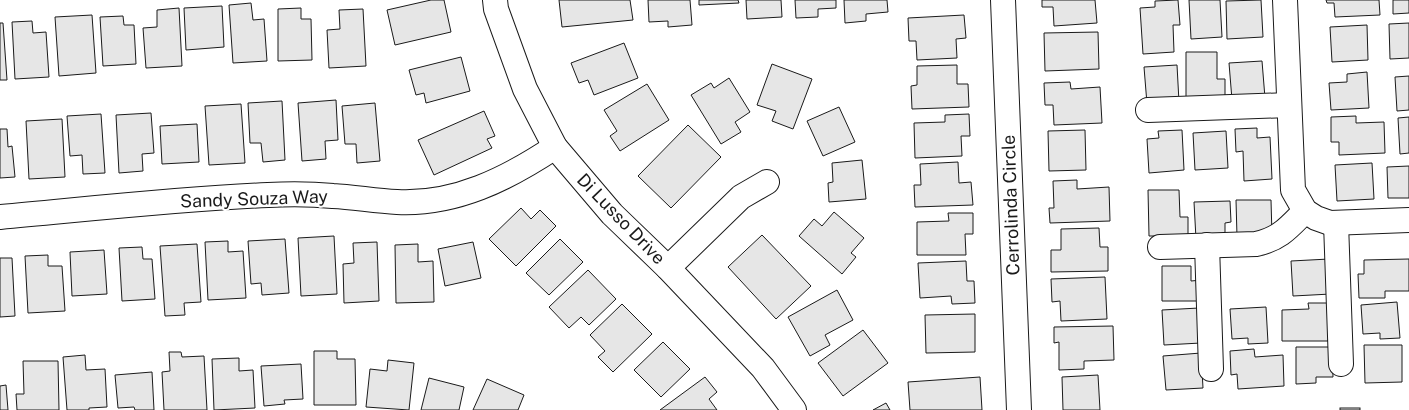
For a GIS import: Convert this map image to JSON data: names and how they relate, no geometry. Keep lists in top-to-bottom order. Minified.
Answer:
{"streets":{"street":["Sandy Souza Way","Cerrolinda Circle","Di Lusso Drive"]},"crossings":[["Sandy Souza Way","Di Lusso Drive"]]}
